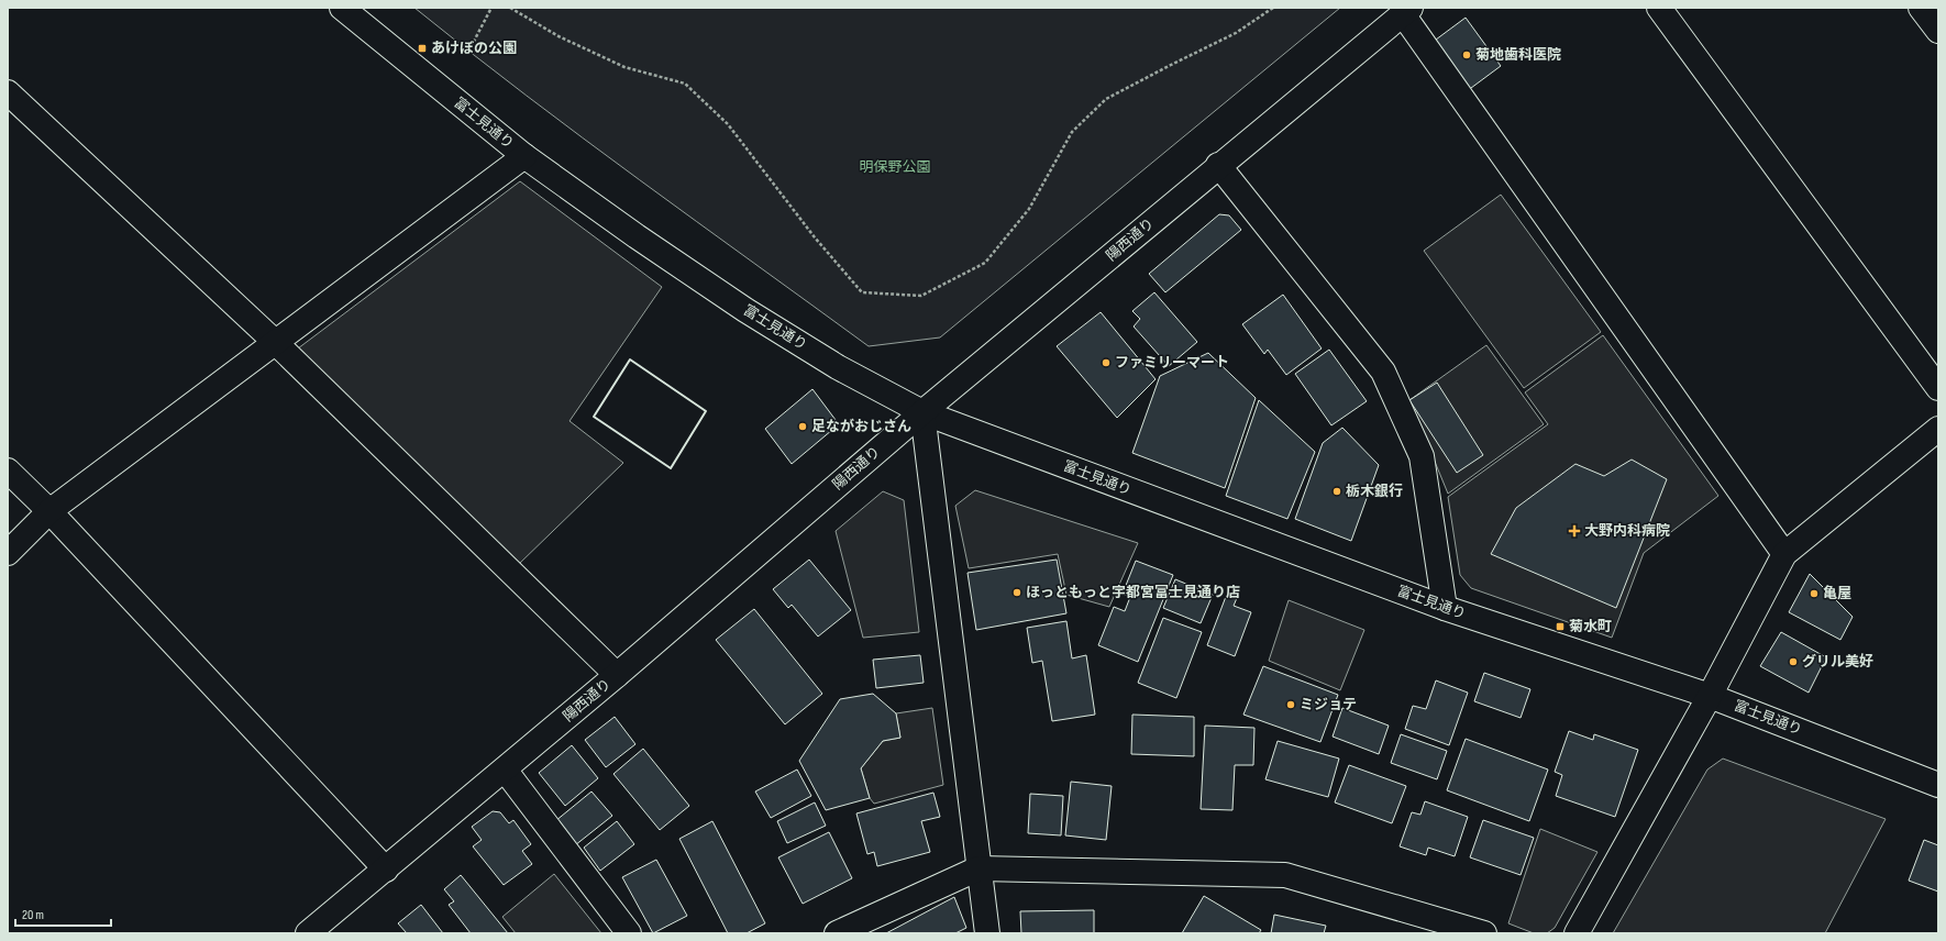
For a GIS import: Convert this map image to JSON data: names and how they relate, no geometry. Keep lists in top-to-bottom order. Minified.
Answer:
{"streets":{"street":["富士見通り","陽西通り"]},"crossings":[["富士見通り","陽西通り"]],"parks":["明保野公園"],"places":{"transit":["あけぼの公園","菊水町"],"other":["菊地歯科医院","ファミリーマート","足ながおじさん","栃木銀行","ほっともっと宇都宮富士見通り店","亀屋","グリル美好","ミジョテ"],"health":["大野内科病院"]},"scale_bar":"20 m"}
